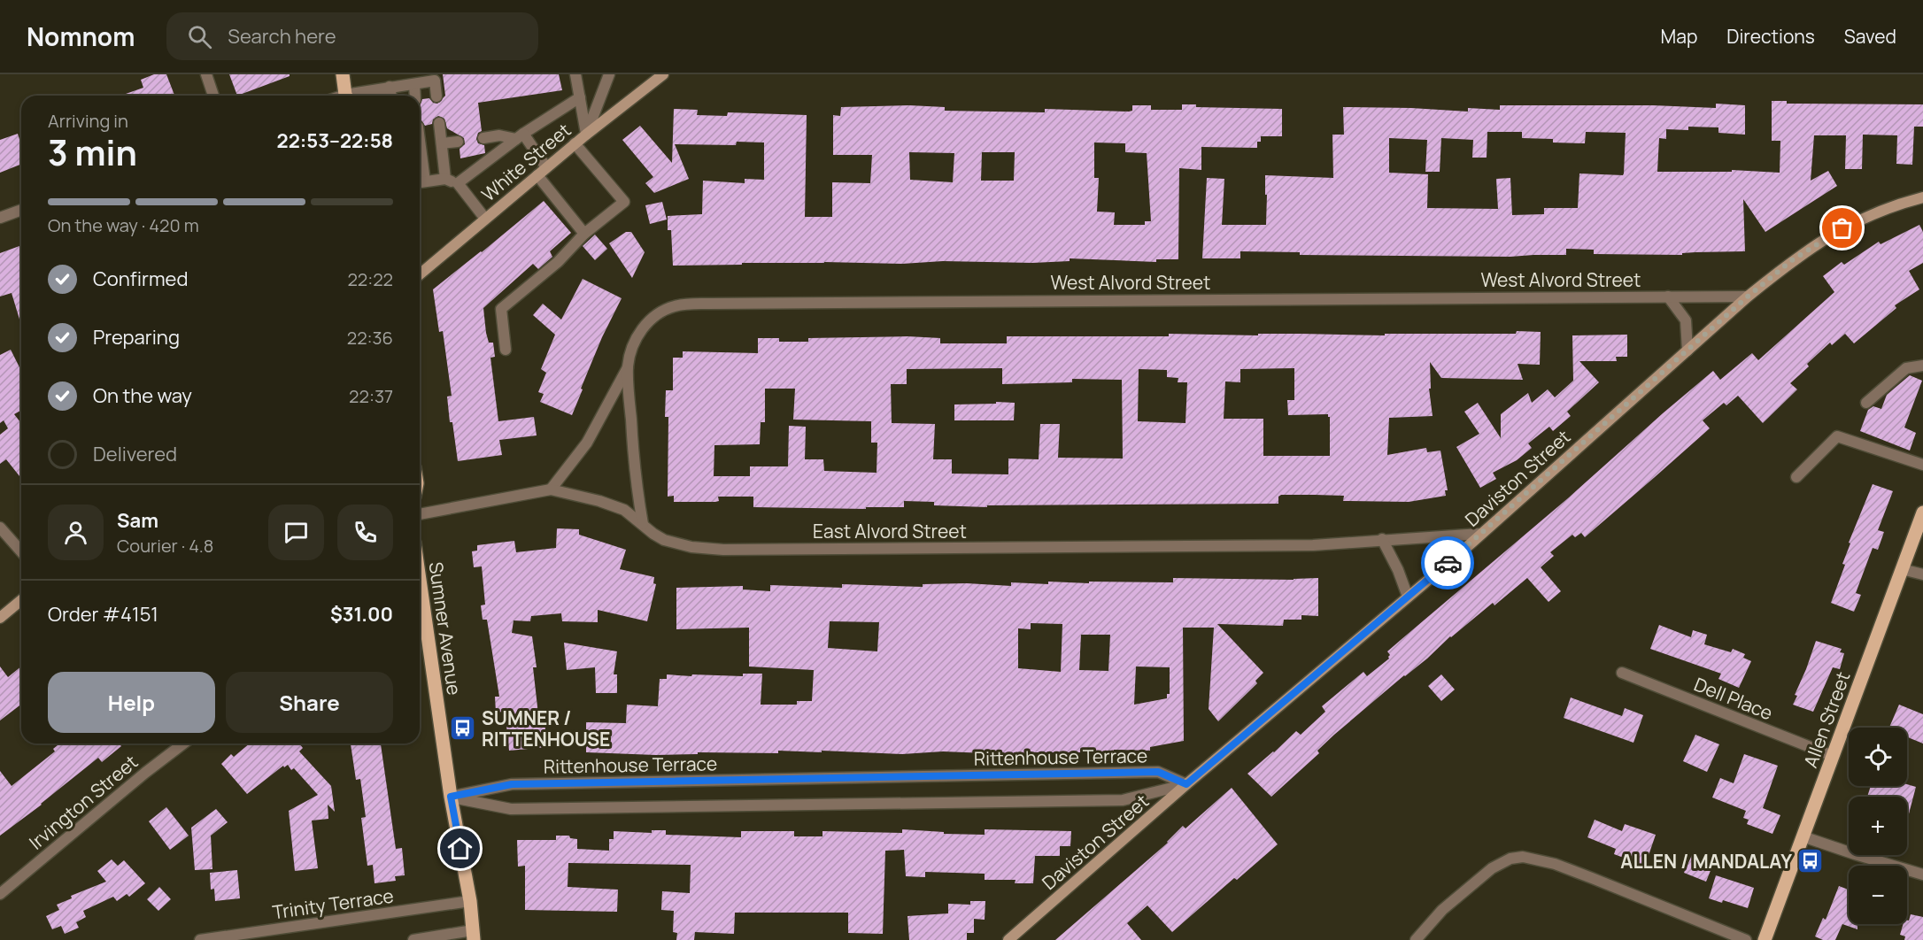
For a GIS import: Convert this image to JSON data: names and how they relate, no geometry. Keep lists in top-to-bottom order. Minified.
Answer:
{"streets":{"main road":["White Street","Daviston Street","Sumner Avenue","Allen Street"],"street":["West Alvord Street","East Alvord Street","Dell Place","Rittenhouse Terrace","Irvington Street","Trinity Terrace"]},"crossings":[["West Alvord Street","Daviston Street"],["West Alvord Street","East Alvord Street"],["Daviston Street","East Alvord Street"],["Daviston Street","Rittenhouse Terrace"],["Sumner Avenue","Rittenhouse Terrace"],["Sumner Avenue","Trinity Terrace"],["Dell Place","Allen Street"]],"places":{"bus stop":["SUMNER / RITTENHOUSE","ALLEN / MANDALAY"]},"page":{"header":"Nomnom","search":"Search here","nav":["Map","Directions","Saved"],"heading":["3 min","Arriving in","22:53–22:58"],"panel":["Sam","Courier · 4.8","Order #4151","$31.00"],"bar":"On the way · 420 m","list":[["Confirmed","22:22"],["Preparing","22:36"],["On the way","22:37"],"Delivered"],"buttons":["Help","Share"],"map_buttons":["+","−"]}}
